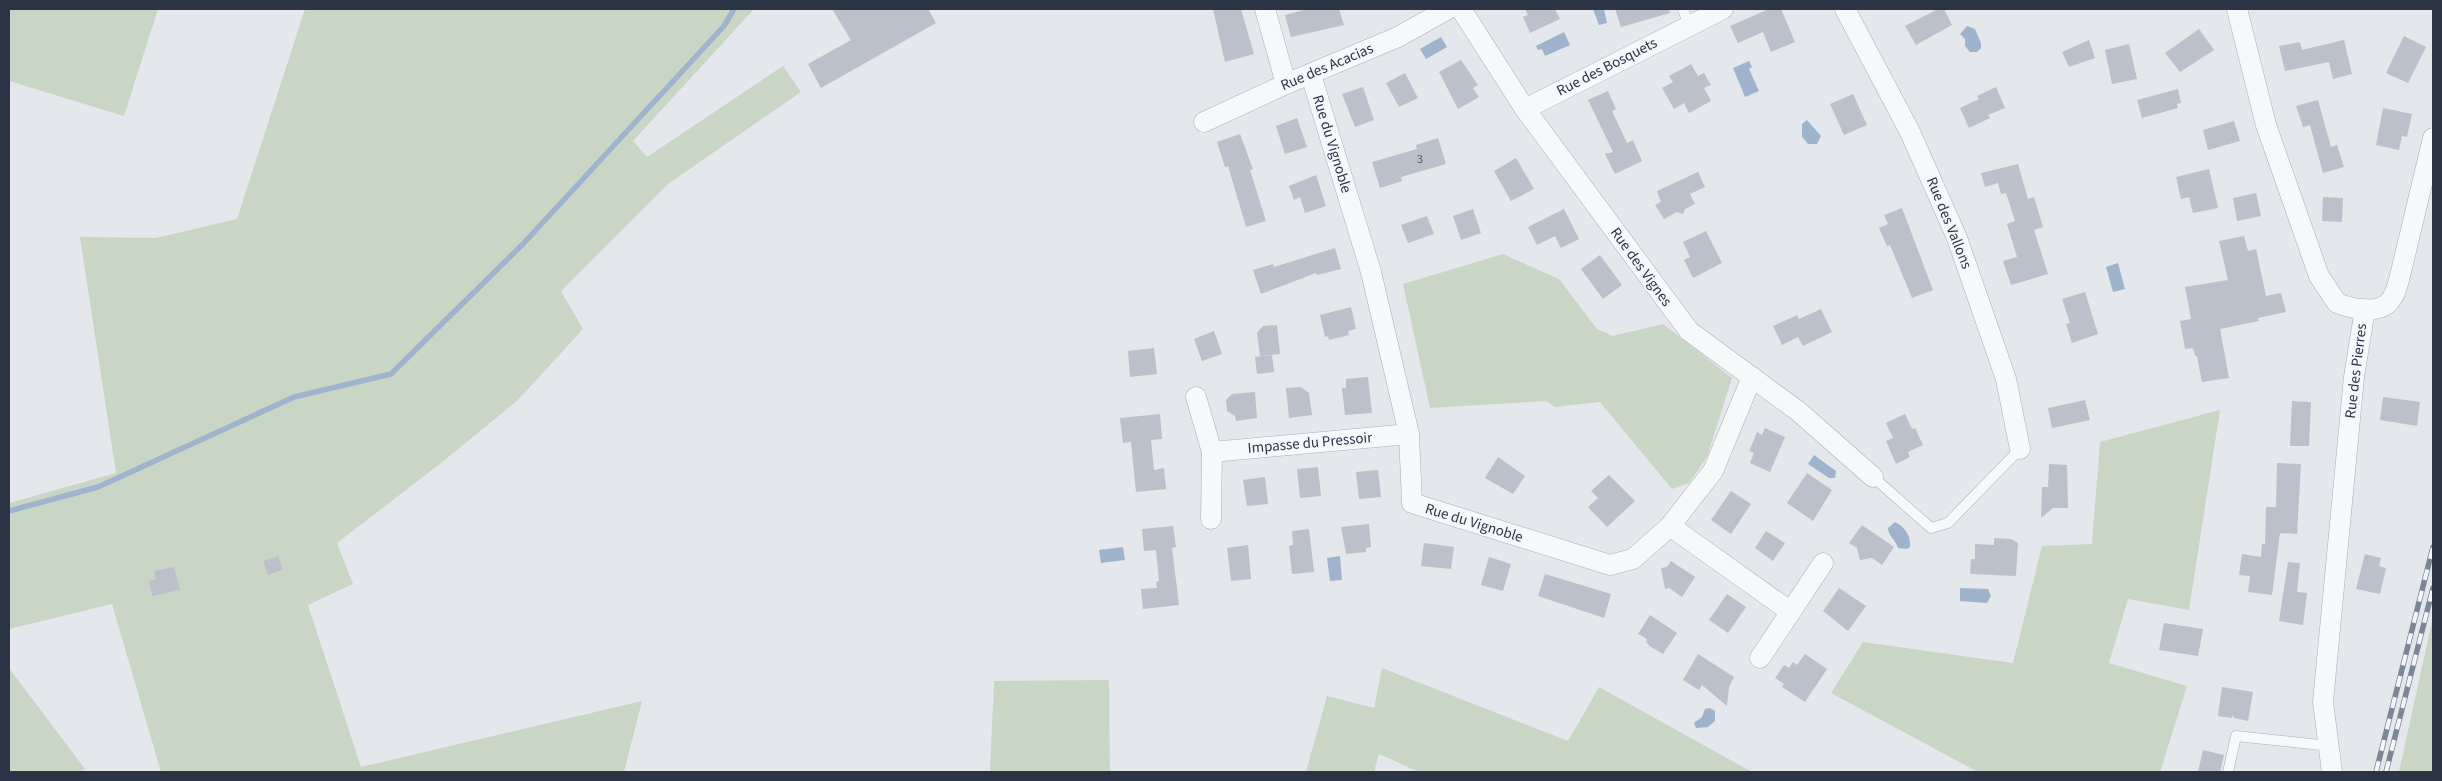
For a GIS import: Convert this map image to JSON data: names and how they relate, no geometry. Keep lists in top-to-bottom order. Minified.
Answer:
{"streets":{"street":["Rue des Acacias","Rue des Bosquets","Rue du Vignoble","Rue des Vallons","Rue des Vignes","Rue des Pierres","Impasse du Pressoir"]},"crossings":[["Rue des Acacias","Rue du Vignoble"],["Rue des Bosquets","Rue des Vignes"],["Rue du Vignoble","Rue des Vignes"],["Rue du Vignoble","Impasse du Pressoir"]],"house_numbers":["3"]}
